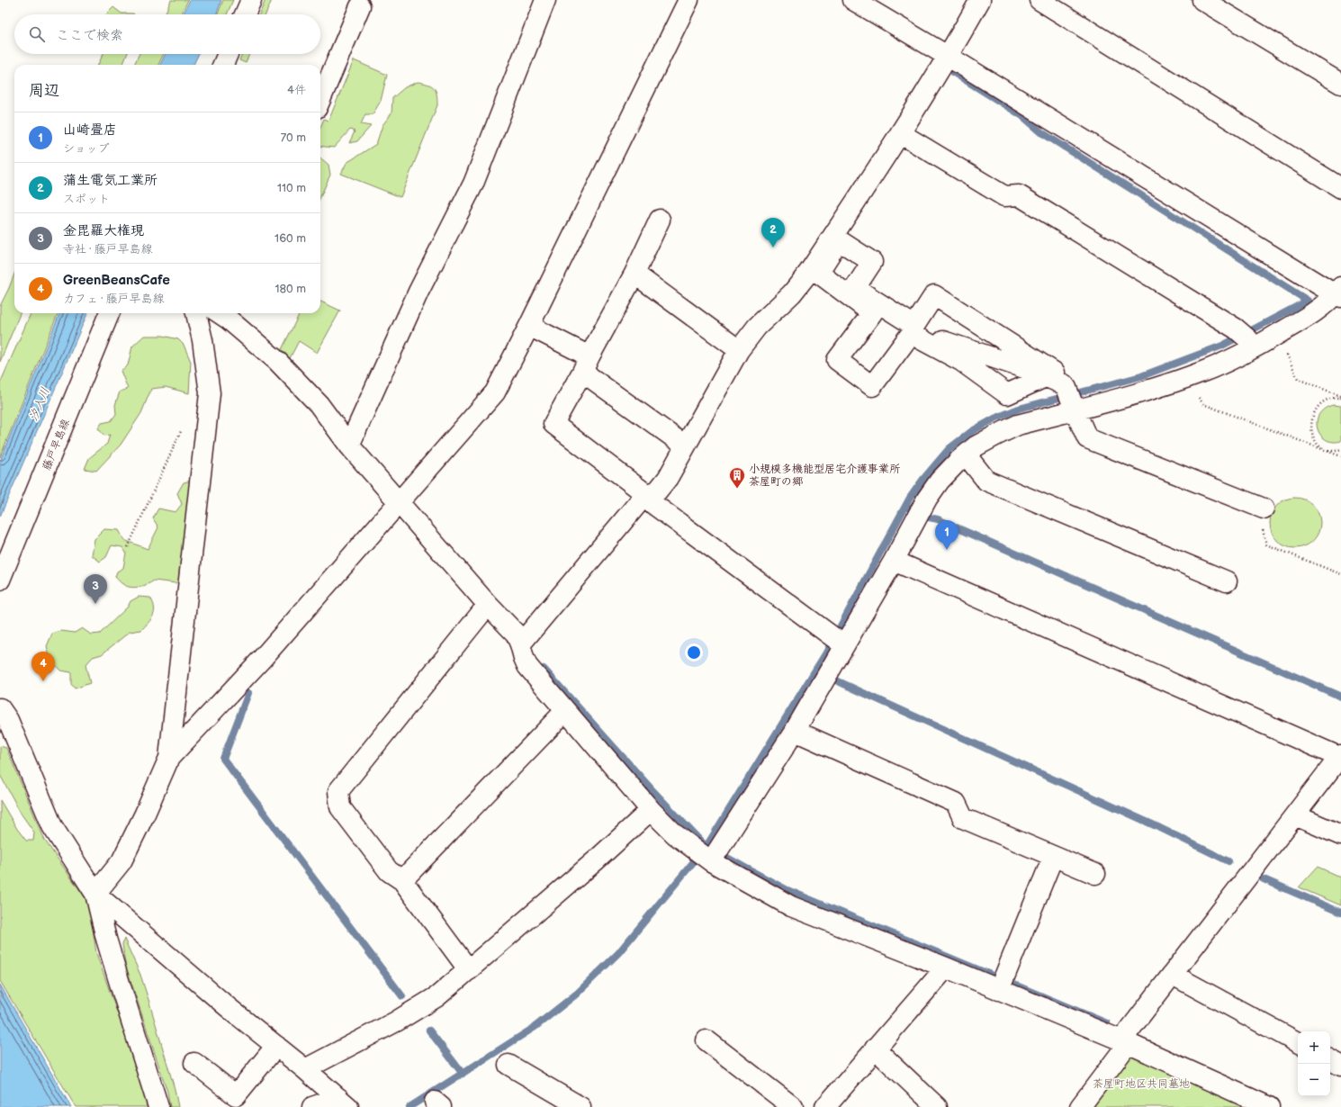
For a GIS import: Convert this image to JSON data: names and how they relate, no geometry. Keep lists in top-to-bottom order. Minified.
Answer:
{"streets":{"street":["藤戸早島線"]},"water":["汐入川"],"parks":["茶屋町地区共同墓地"],"places":{"building":["小規模多機能型居宅介護事業所 茶屋町の郷"]},"page":{"search":"ここで検索","heading":["周辺","4件"],"list":[{"mark":"1","name":"山崎畳店","note":"ショップ","value":"70 m"},{"mark":"2","name":"蒲生電気工業所","note":"スポット","value":"110 m"},{"mark":"3","name":"金毘羅大権現","note":"寺社 · 藤戸早島線","value":"160 m"},{"mark":"4","name":"GreenBeansCafe","note":"カフェ · 藤戸早島線","value":"180 m"}],"pins":["2","1","3","4"],"map_buttons":["+","−"]}}
